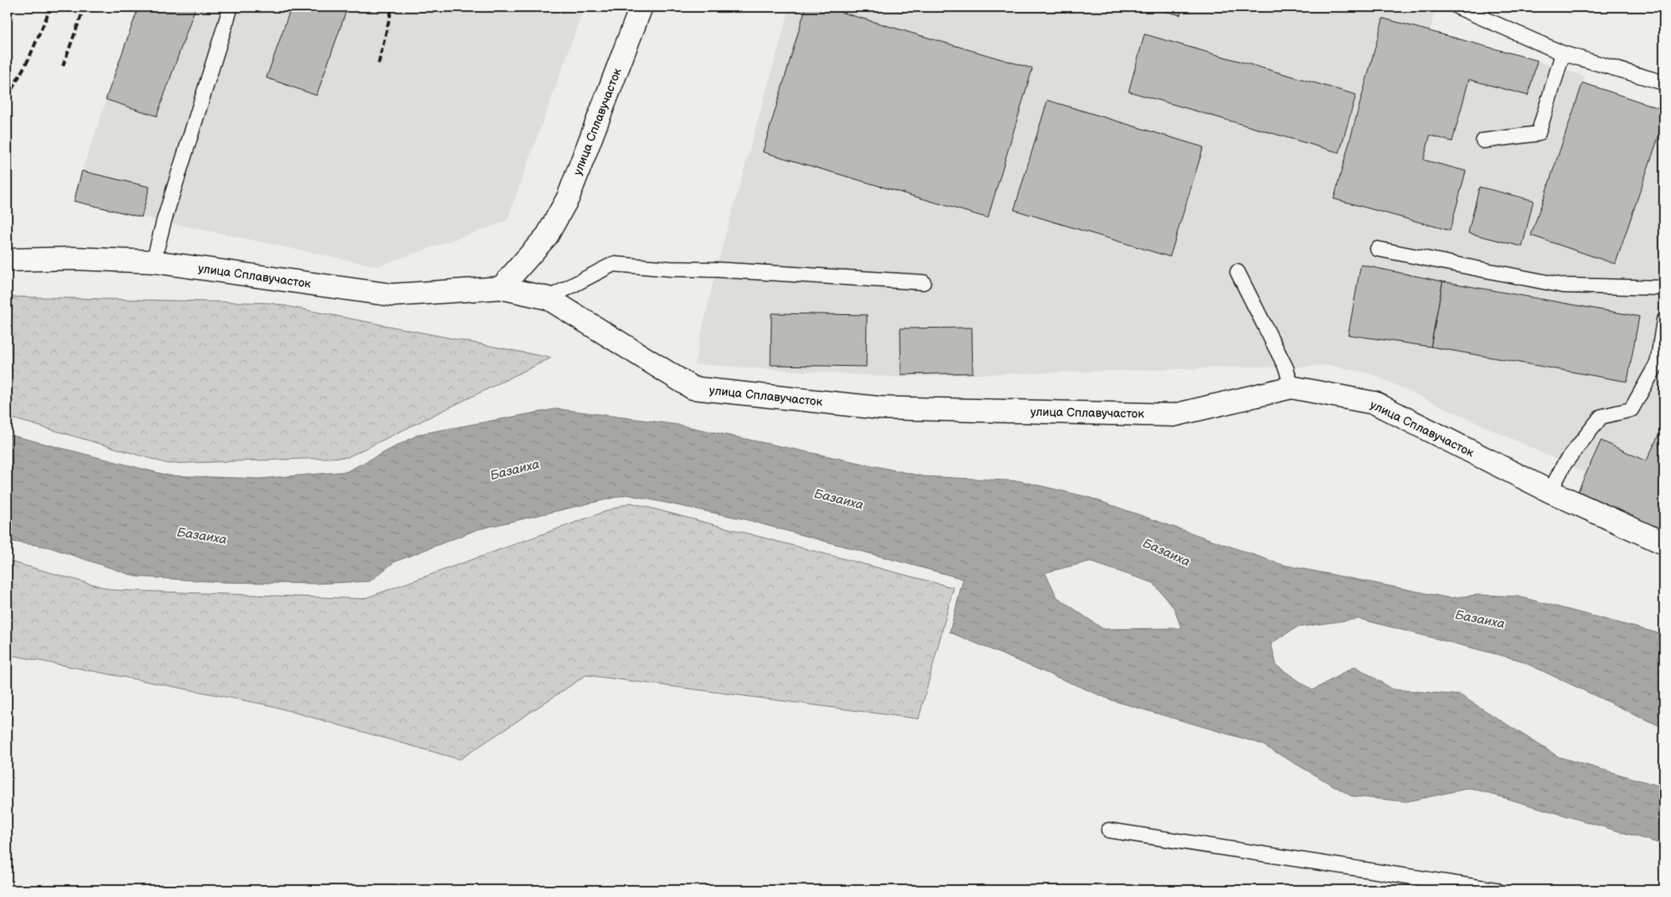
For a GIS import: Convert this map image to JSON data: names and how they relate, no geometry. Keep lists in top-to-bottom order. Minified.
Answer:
{"streets":{"street":["улица Сплавучасток"]},"water":["Базаиха"]}
